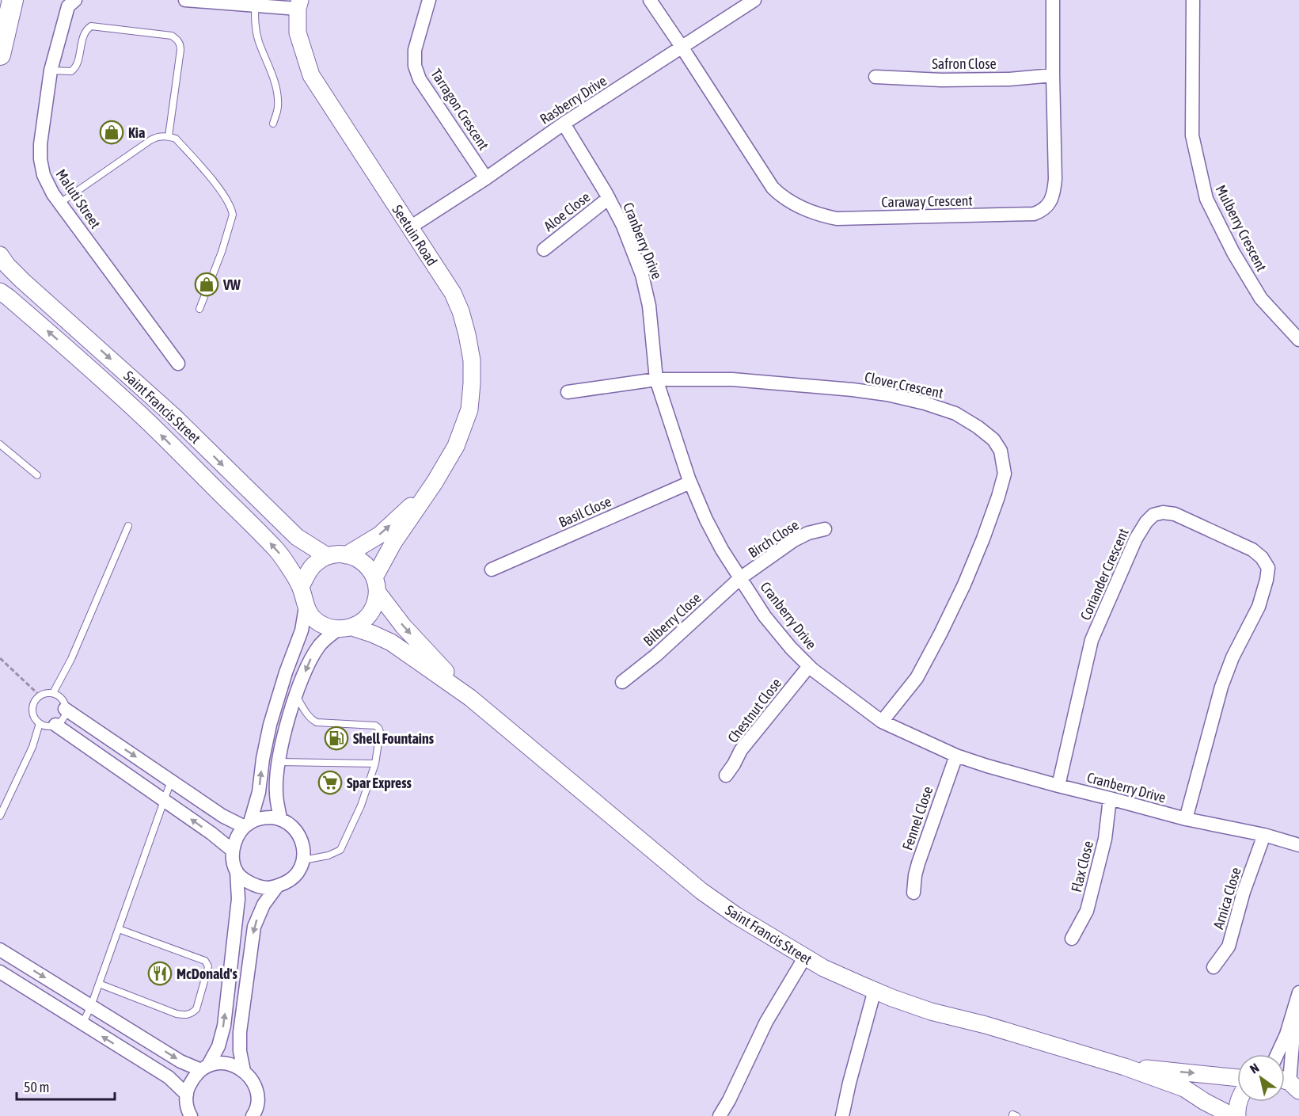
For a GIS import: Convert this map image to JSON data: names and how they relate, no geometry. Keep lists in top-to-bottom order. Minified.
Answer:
{"streets":{"street":["Safron Close","Rasberry Drive","Tarragon Crescent","Maluti Street","Caraway Crescent","Aloe Close","Mulberry Crescent","Seetuin Road","Cranberry Drive","Clover Crescent","Saint Francis Street","Basil Close","Birch Close","Coriander Crescent","Bilberry Close","Chestnut Close","Fennel Close","Flax Close","Arnica Close"]},"crossings":[["Safron Close","Caraway Crescent"],["Rasberry Drive","Tarragon Crescent"],["Rasberry Drive","Caraway Crescent"],["Rasberry Drive","Seetuin Road"],["Rasberry Drive","Cranberry Drive"],["Aloe Close","Cranberry Drive"],["Cranberry Drive","Clover Crescent"],["Cranberry Drive","Basil Close"],["Cranberry Drive","Birch Close"],["Cranberry Drive","Coriander Crescent"],["Cranberry Drive","Bilberry Close"],["Cranberry Drive","Chestnut Close"],["Cranberry Drive","Fennel Close"],["Cranberry Drive","Flax Close"],["Cranberry Drive","Arnica Close"],["Birch Close","Bilberry Close"]],"places":{"shop":["Kia","VW"],"fuel station":["Shell Fountains"],"supermarket":["Spar Express"],"restaurant":["McDonald's"]},"scale_bar":"50 m","north":"top left"}
